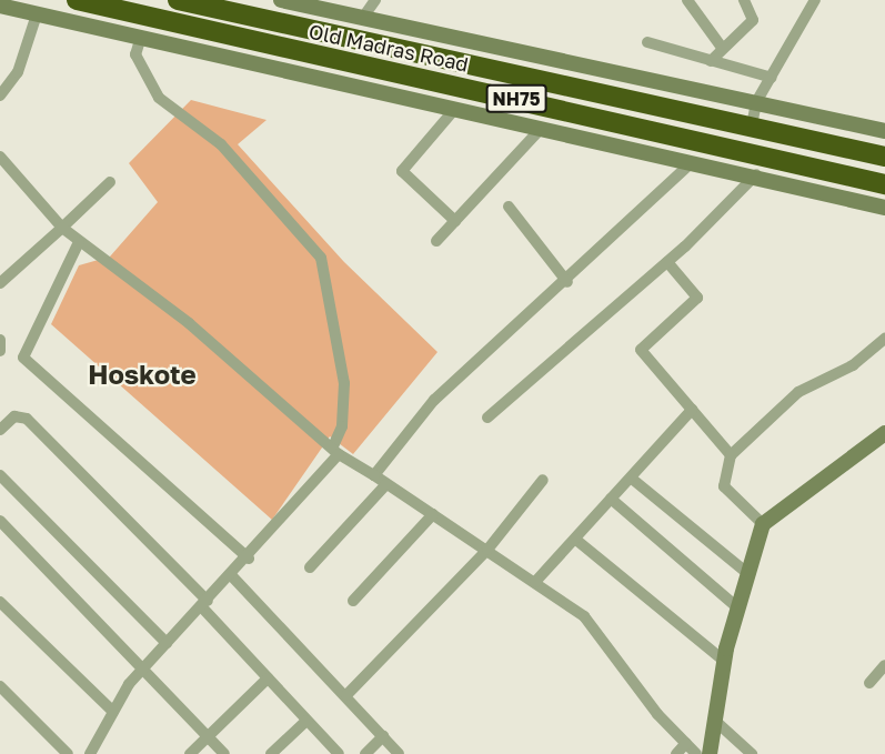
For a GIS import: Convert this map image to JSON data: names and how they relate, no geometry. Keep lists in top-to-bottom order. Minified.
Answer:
{"streets":{"highway":["Old Madras Road","NH75"]},"districts":["Hoskote"]}
